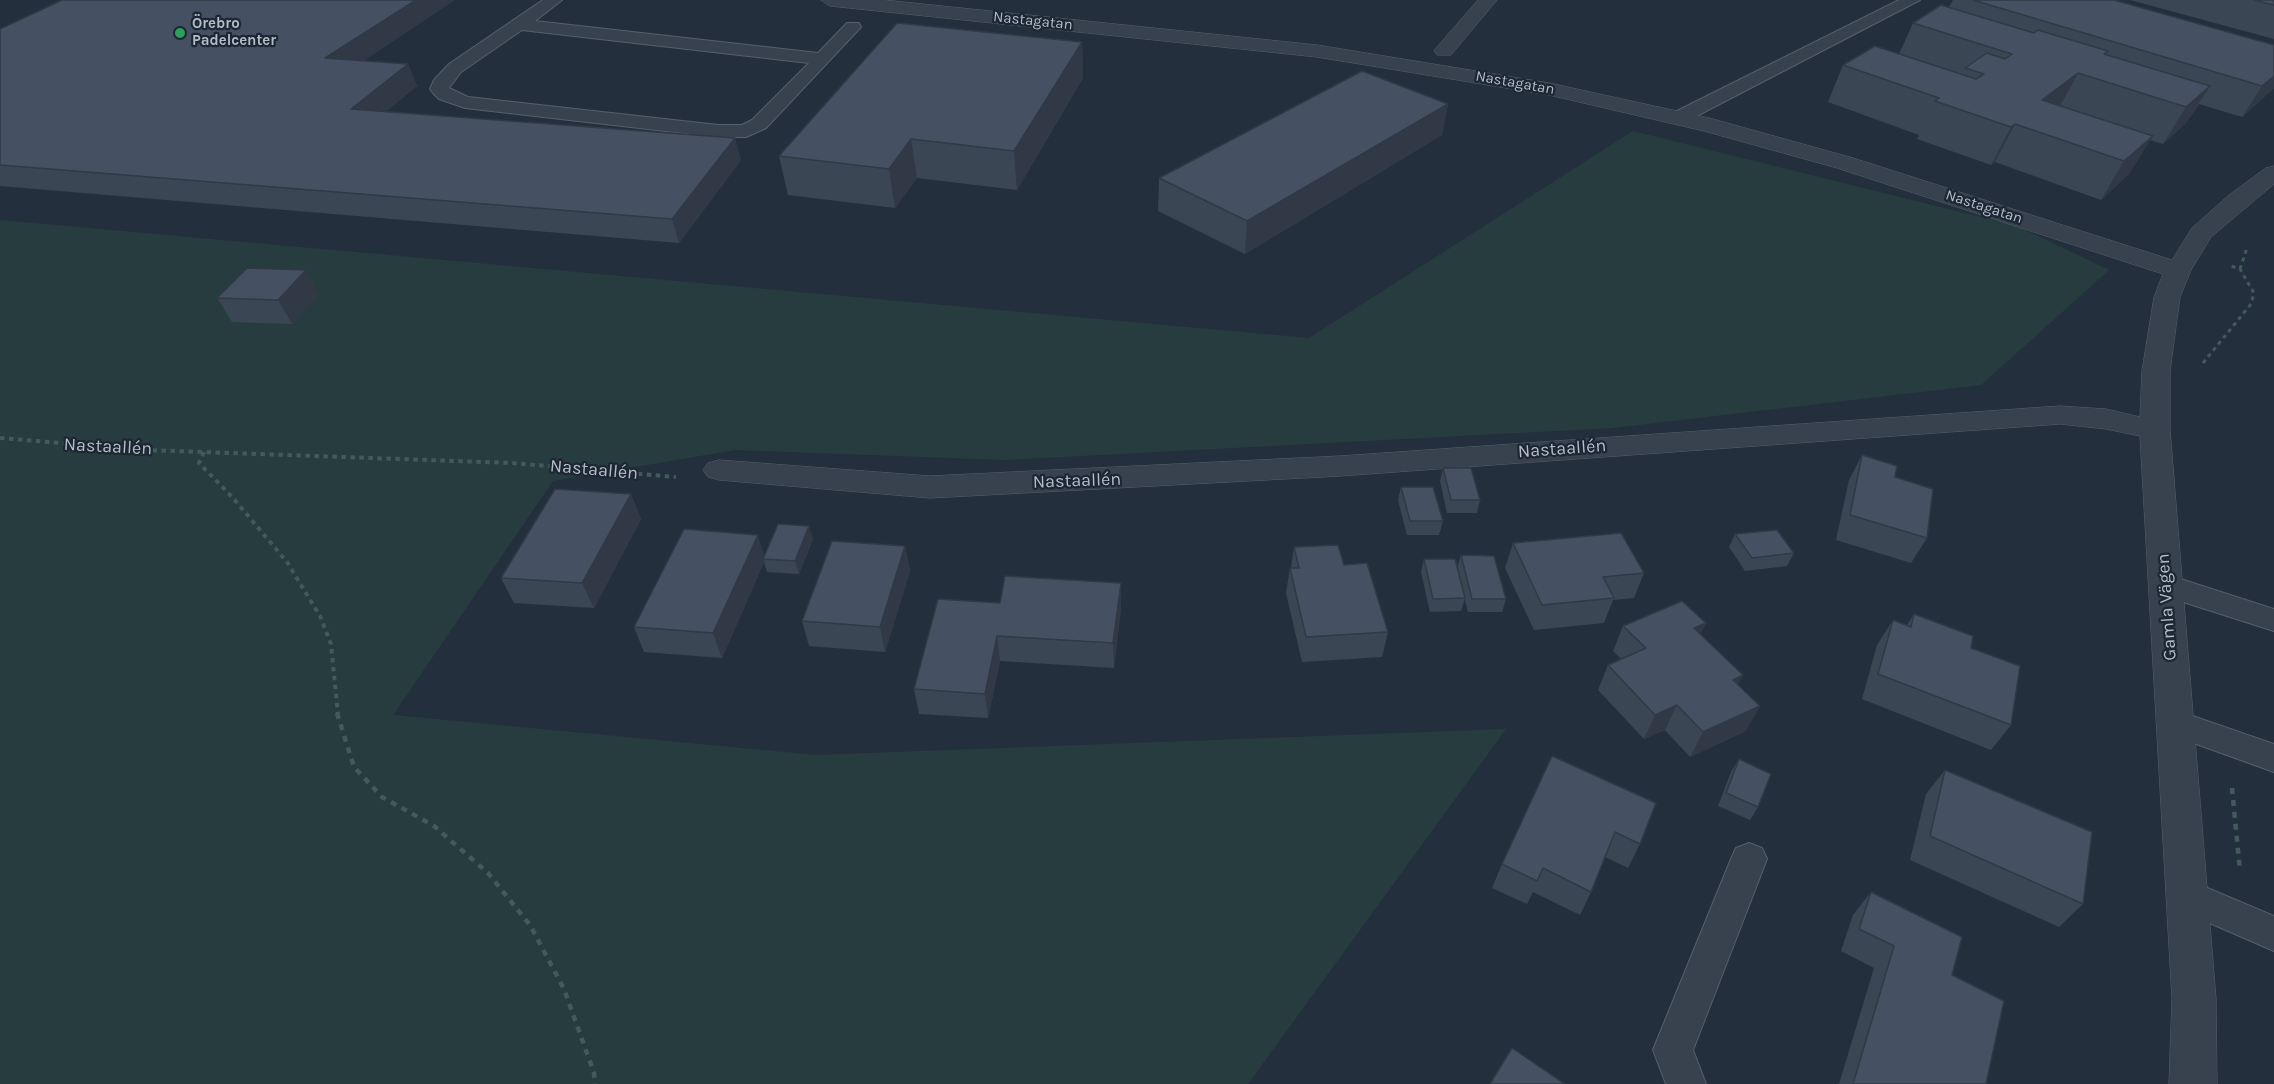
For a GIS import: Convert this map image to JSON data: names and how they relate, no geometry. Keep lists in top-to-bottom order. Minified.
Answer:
{"streets":{"street":["Nastagatan","Nastaallén","Gamla Vägen"]},"crossings":[["Nastagatan","Gamla Vägen"],["Nastaallén","Gamla Vägen"]],"places":["Örebro Padelcenter"]}
